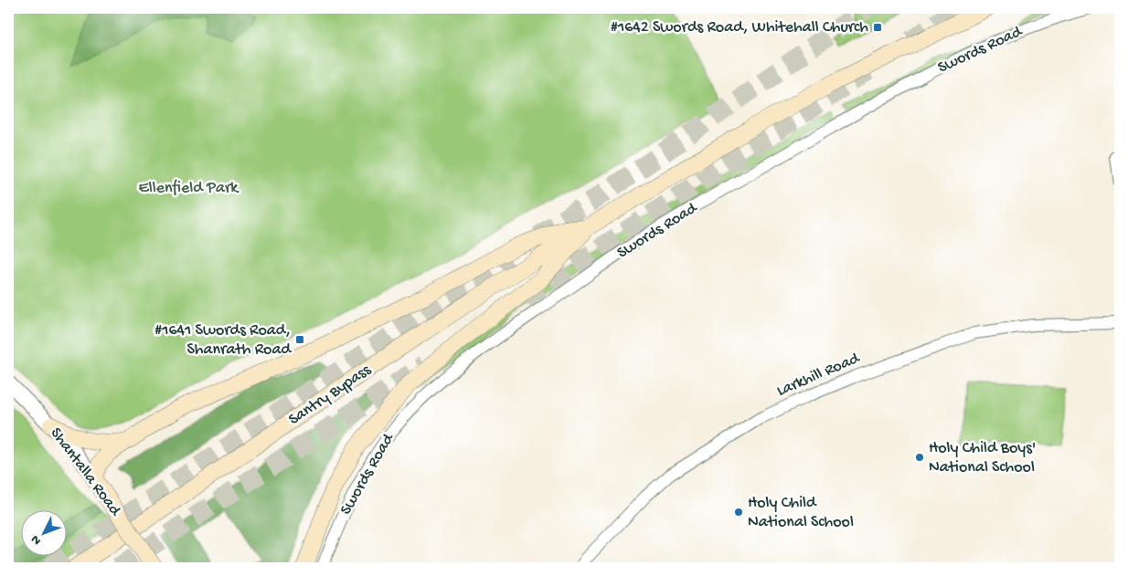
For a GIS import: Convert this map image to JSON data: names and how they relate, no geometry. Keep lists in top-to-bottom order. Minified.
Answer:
{"streets":{"main road":["Swords Road","Santry Bypass","Shantalla Road"],"street":["Larkhill Road"]},"crossings":[["Swords Road","Santry Bypass"],["Swords Road","Shantalla Road"]],"parks":["Ellenfield Park"],"places":{"transit":["#1642 Swords Road, Whitehall Church","#1641 Swords Road, Shanrath Road"],"other":["Holy Child Boys' National School","Holy Child National School"]},"north":"bottom left"}
